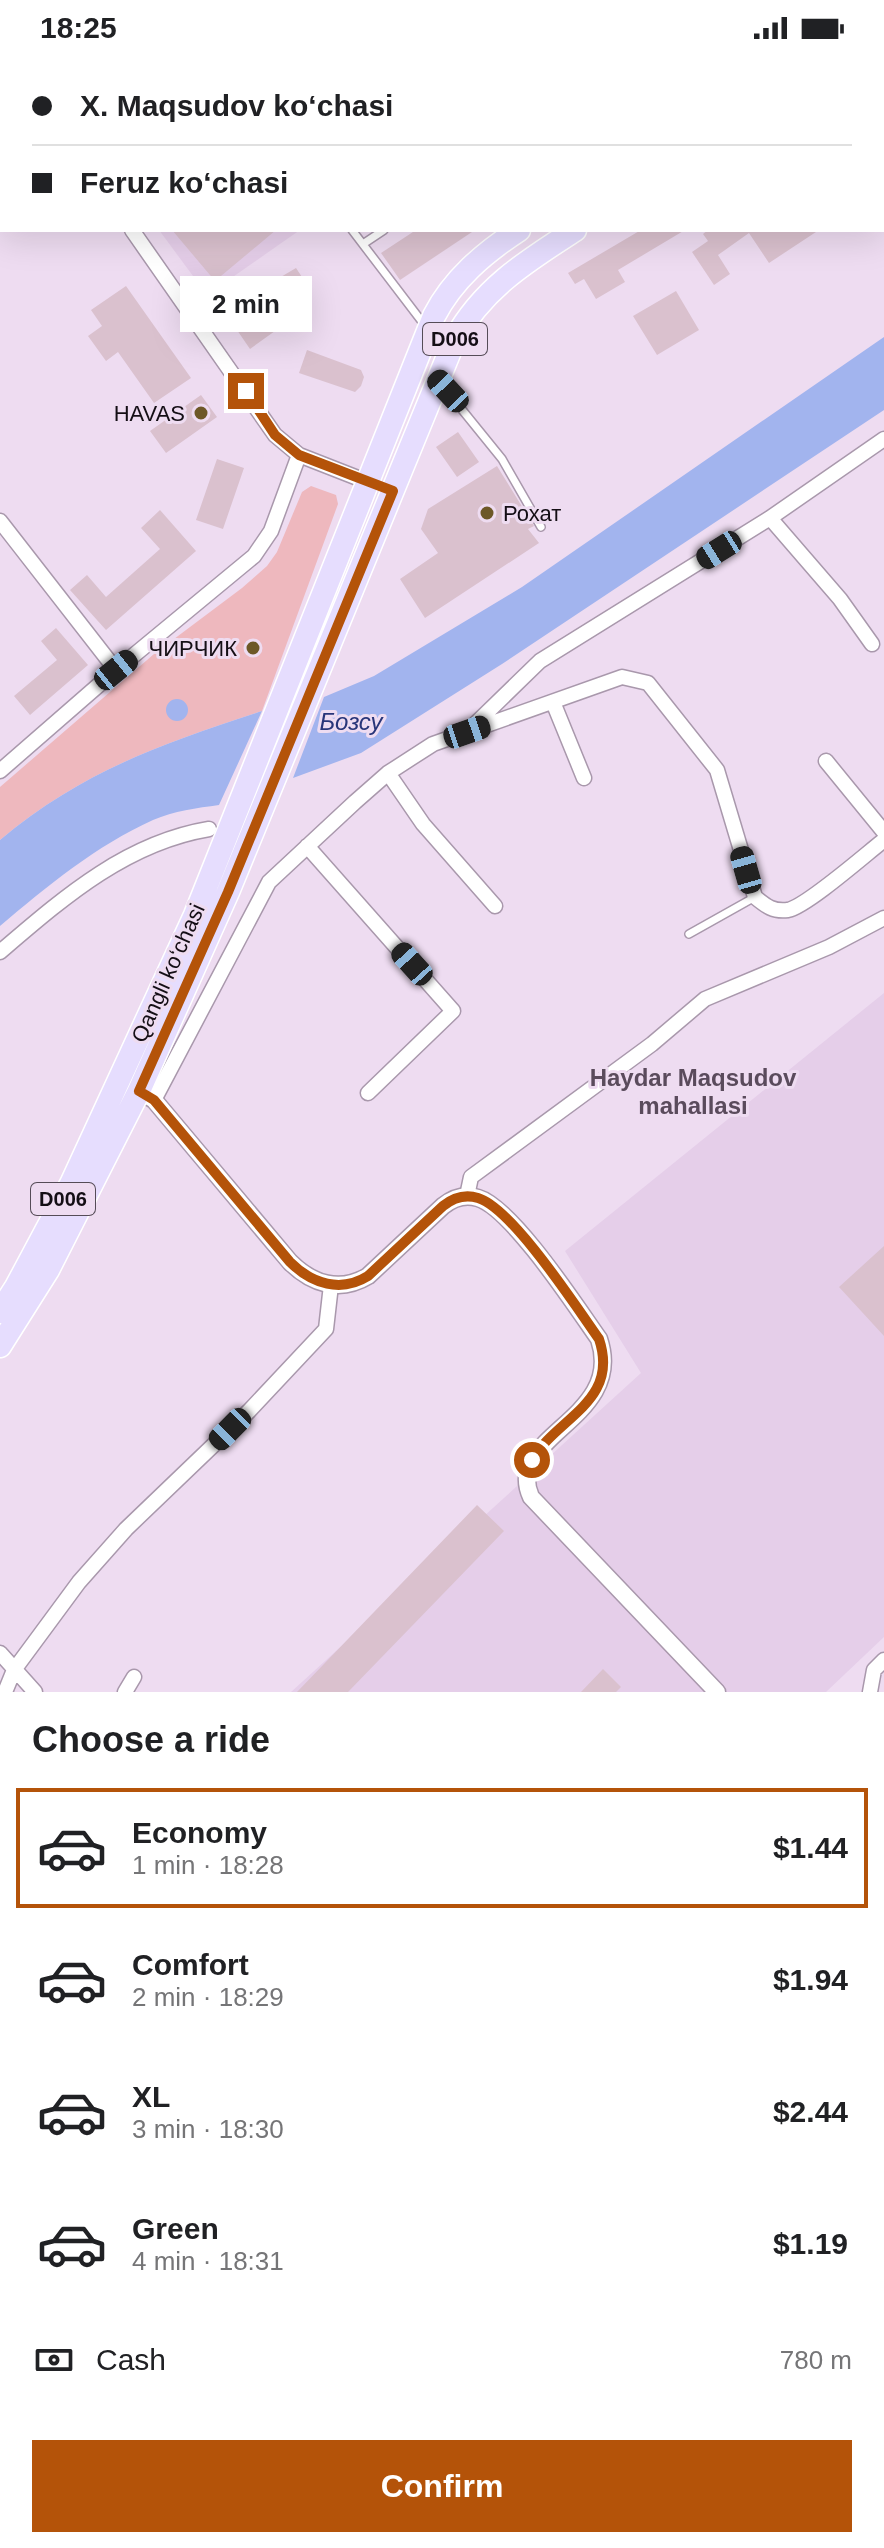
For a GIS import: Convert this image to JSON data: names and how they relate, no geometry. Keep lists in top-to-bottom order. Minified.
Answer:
{"streets":{"main road":["D006","Qangli ko‘chasi"]},"crossings":[["D006","Qangli ko‘chasi"]],"districts":["Haydar Maqsudov mahallasi"],"water":["Бозсу"],"places":["HAVAS","Рохат","ЧИРЧИК"],"page":{"status":"18:25","banner":["X. Maqsudov ko‘chasi","Feruz ko‘chasi"],"bubble":"2 min","heading":"Choose a ride","list":[{"name":"Economy","note":"1 min · 18:28","value":"$1.44"},{"name":"Comfort","note":"2 min · 18:29","value":"$1.94"},{"name":"XL","note":"3 min · 18:30","value":"$2.44"},{"name":"Green","note":"4 min · 18:31","value":"$1.19"}],"pay":["Cash","780 m"],"buttons":"Confirm"}}
